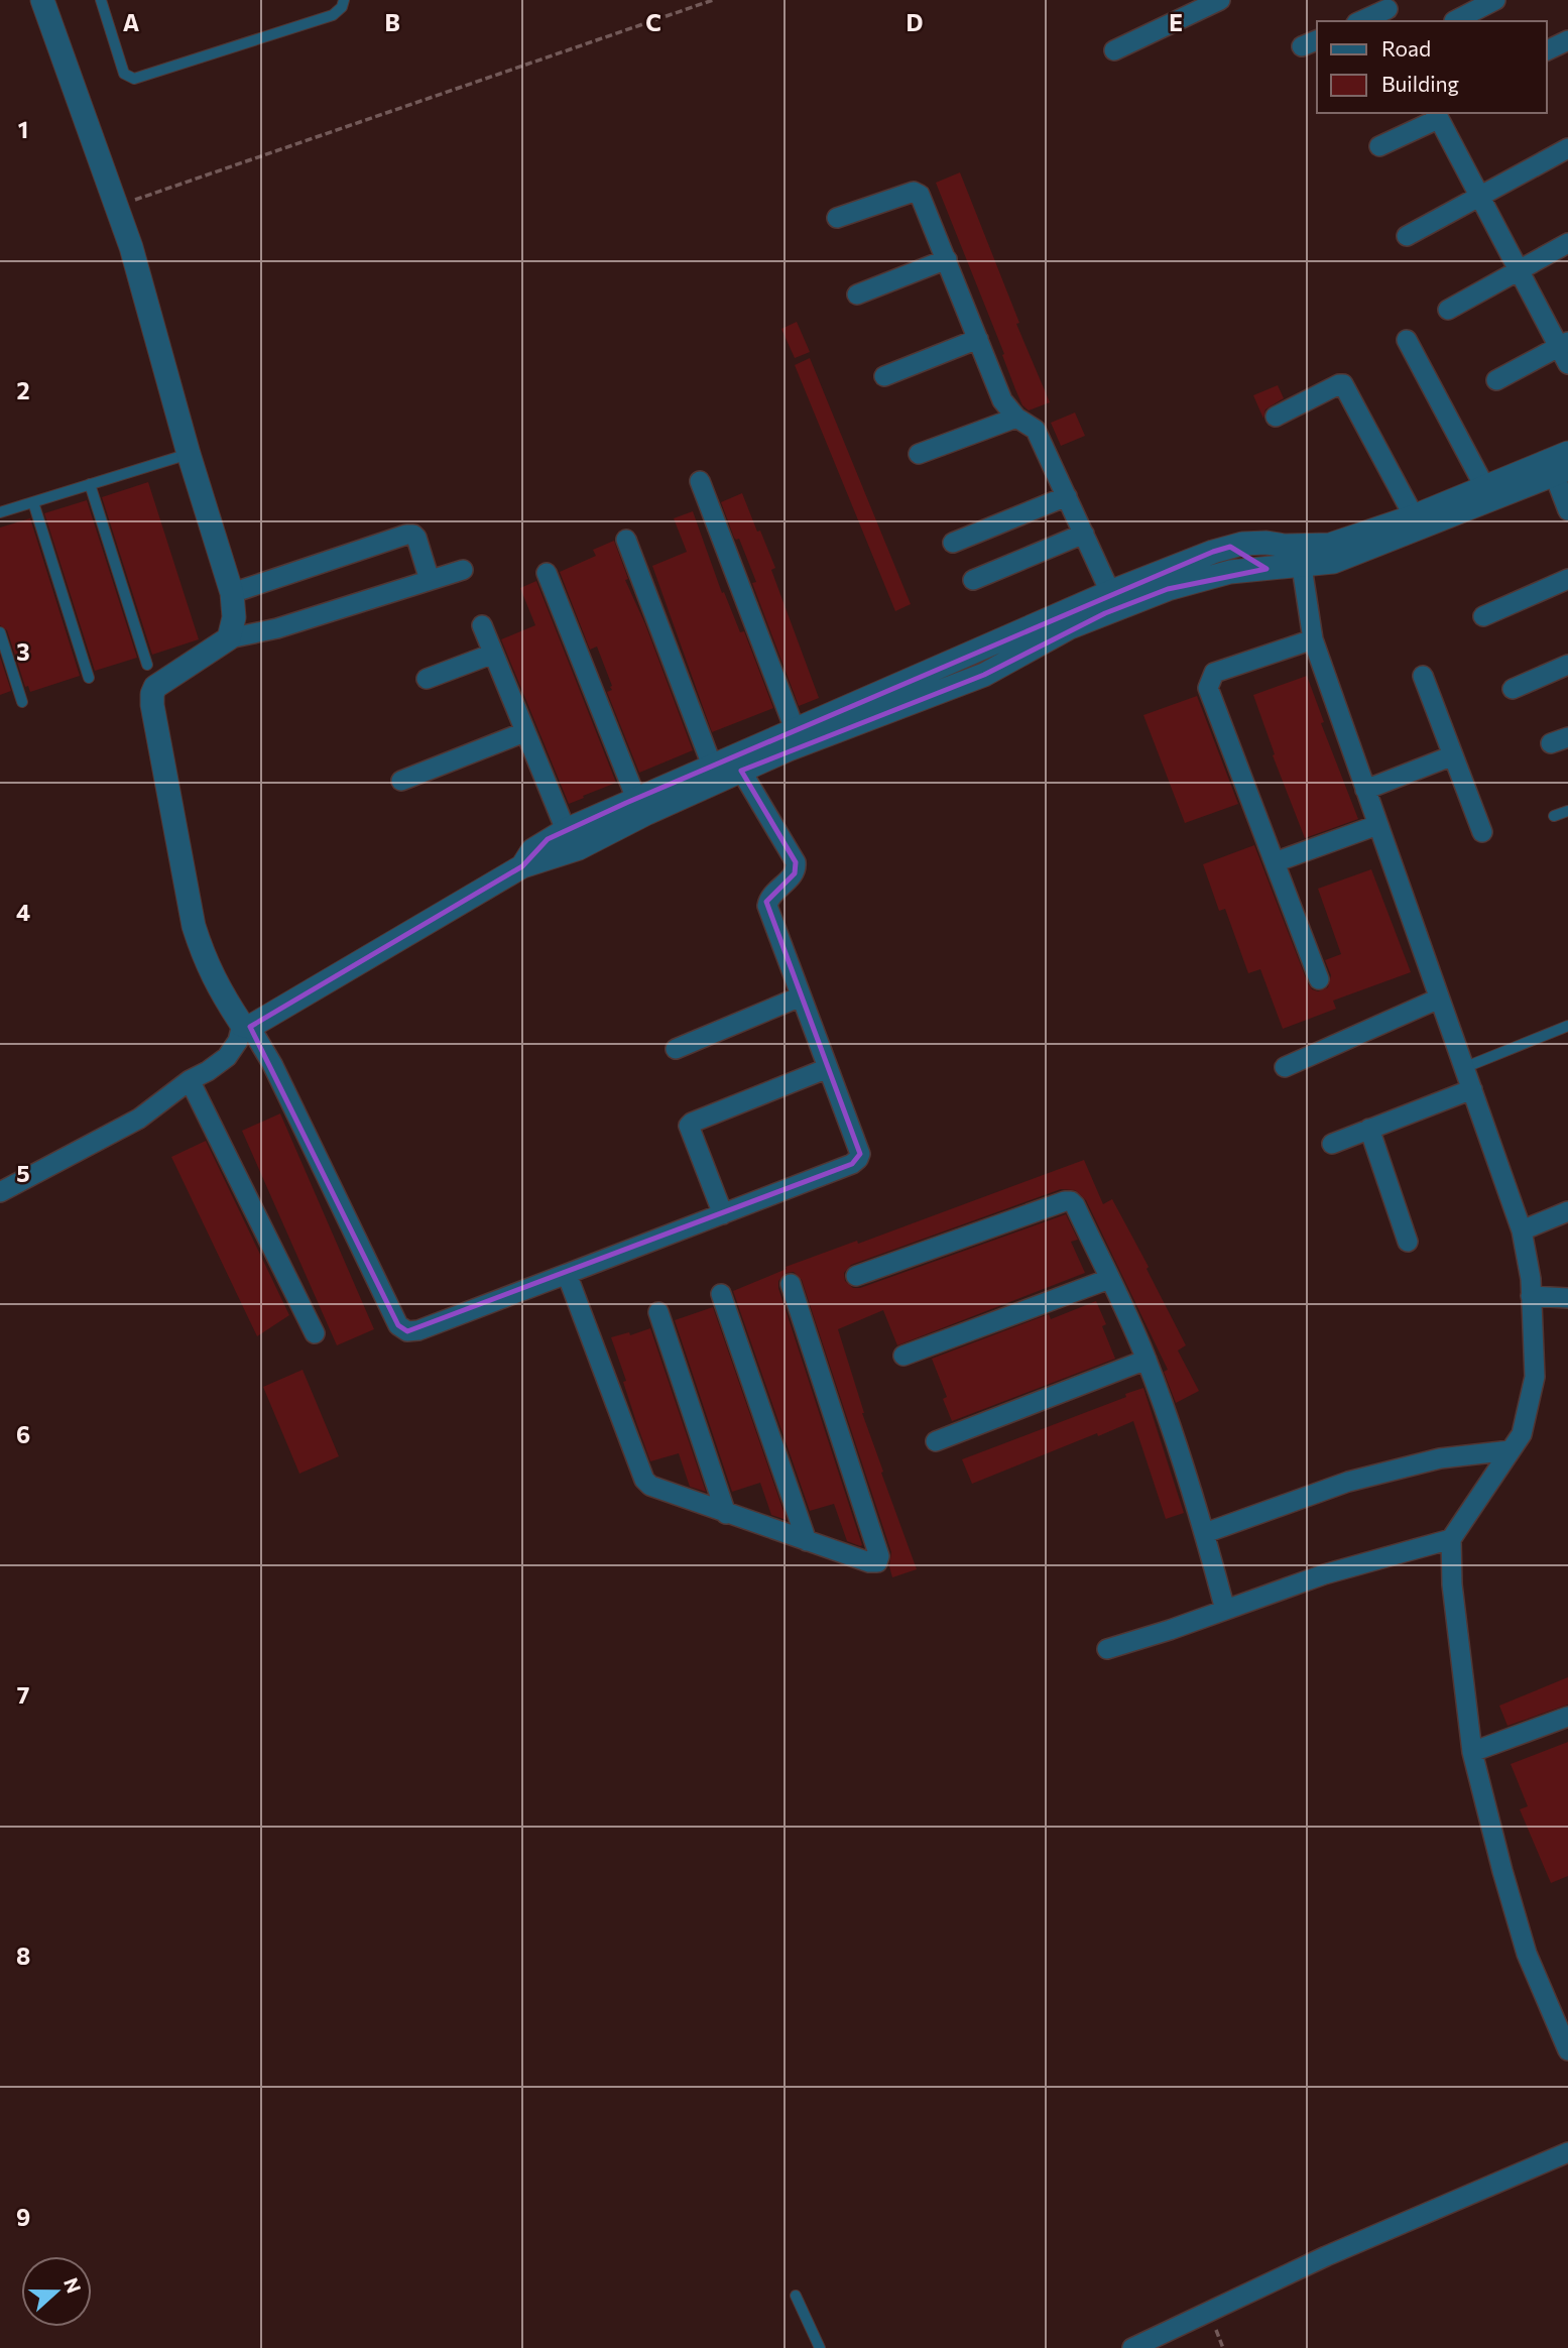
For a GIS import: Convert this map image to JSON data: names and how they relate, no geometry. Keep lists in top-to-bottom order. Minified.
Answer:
{"legend":["Road","Building"],"north":"right","grid":{"columns":["A","B","C","D","E"],"rows":["1","2","3","4","5","6","7","8","9"]}}
